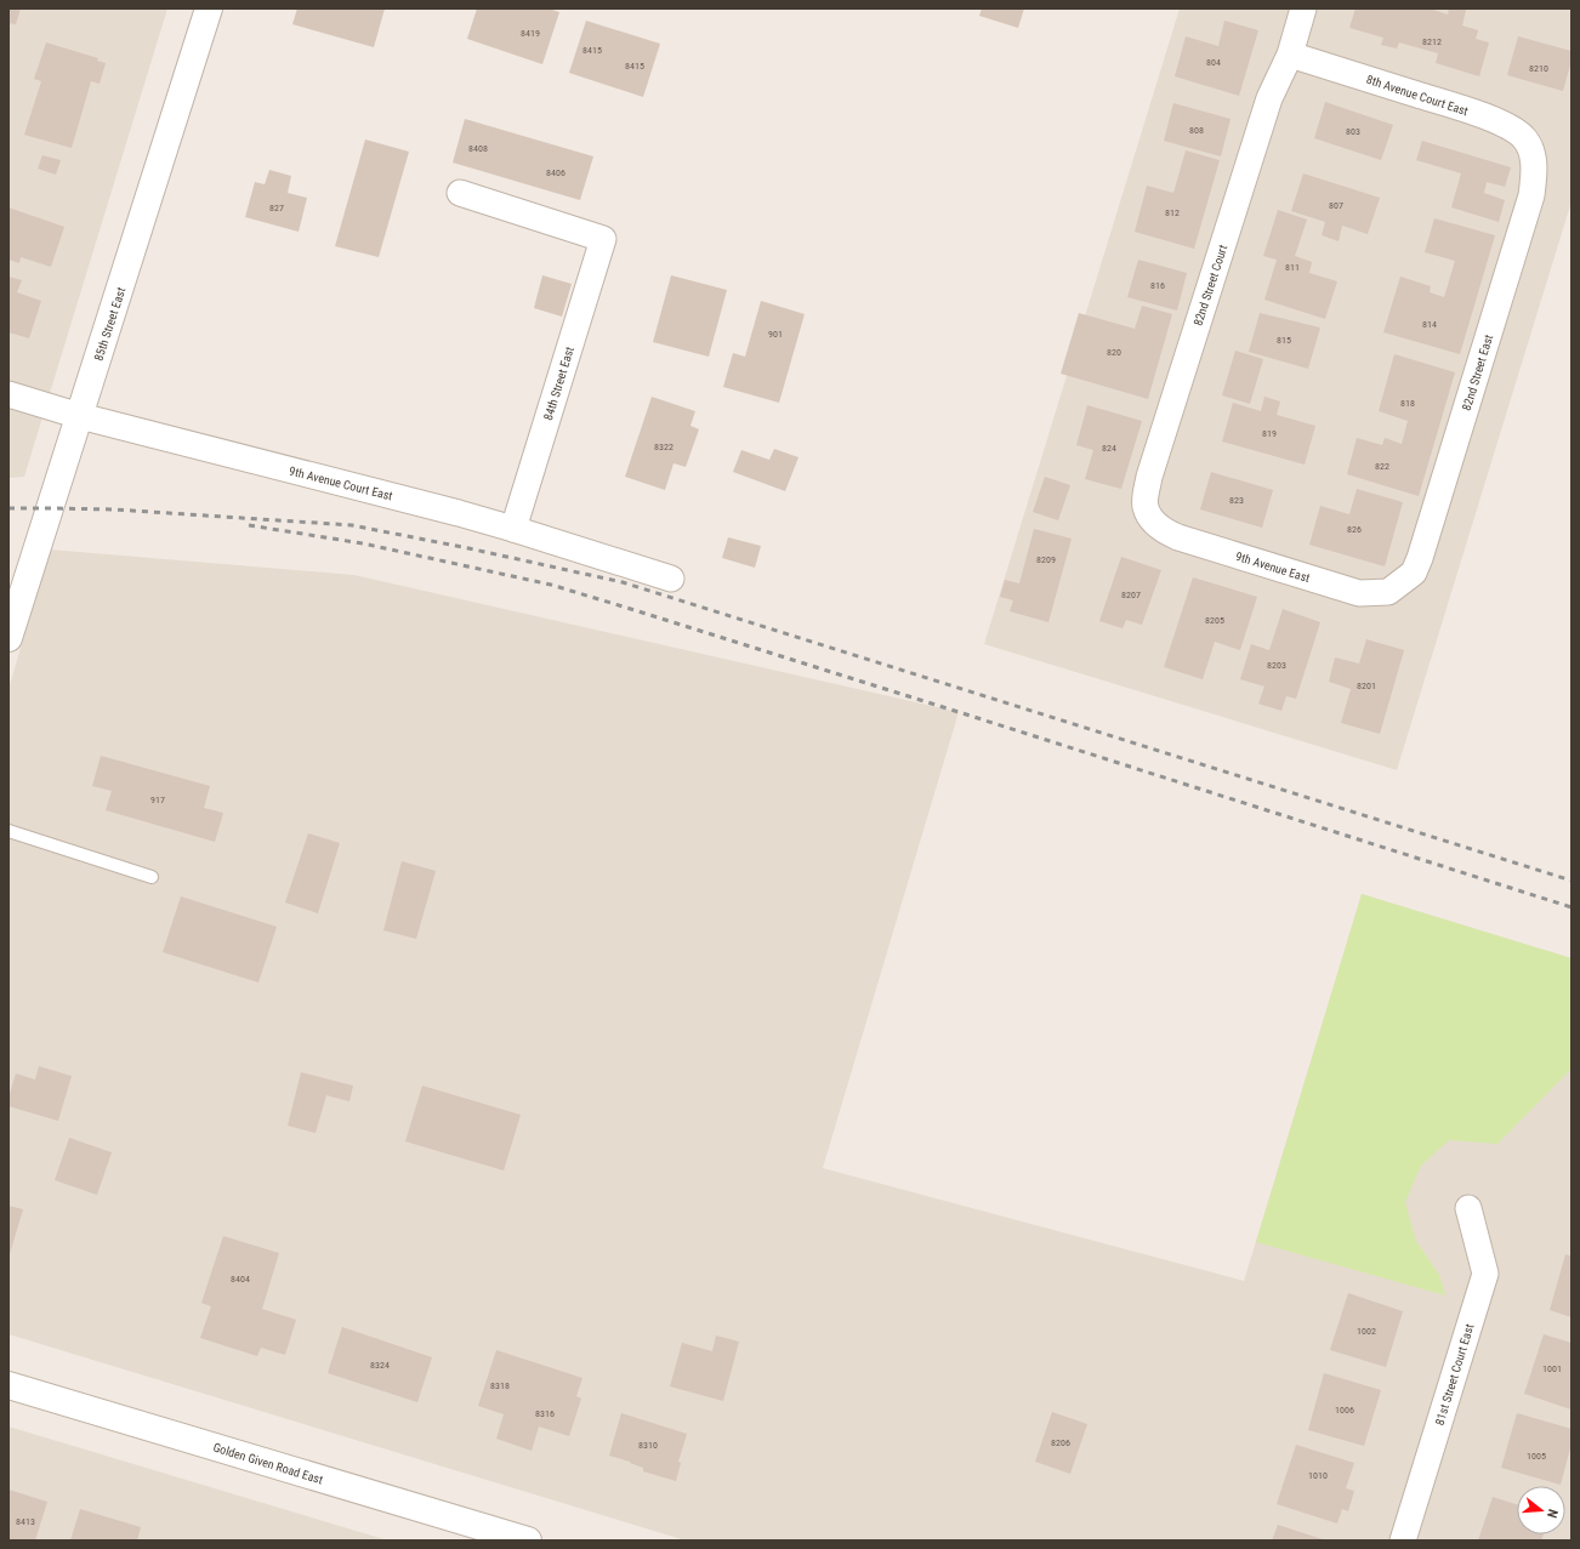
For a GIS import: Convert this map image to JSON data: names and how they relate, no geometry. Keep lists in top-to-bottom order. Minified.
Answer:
{"streets":{"street":["8th Avenue Court East","82nd Street Court","85th Street East","82nd Street East","84th Street East","9th Avenue Court East","9th Avenue East","81st Street Court East","Golden Given Road East"]},"crossings":[["8th Avenue Court East","82nd Street Court"],["8th Avenue Court East","82nd Street East"],["82nd Street Court","9th Avenue East"],["85th Street East","9th Avenue Court East"],["82nd Street East","9th Avenue East"],["84th Street East","9th Avenue Court East"]],"house_numbers":["8419","8212","8415","804","8415","8210","808","803","8408","8406","807","827","812","811","816","814","901","815","820","818","819","8322","824","822","823","826","8209","8207","8205","8203","8201","917","8404","1002","8324","1001","8318","1006","8316","8206","8310","1005","1010","8413"],"north":"right"}
